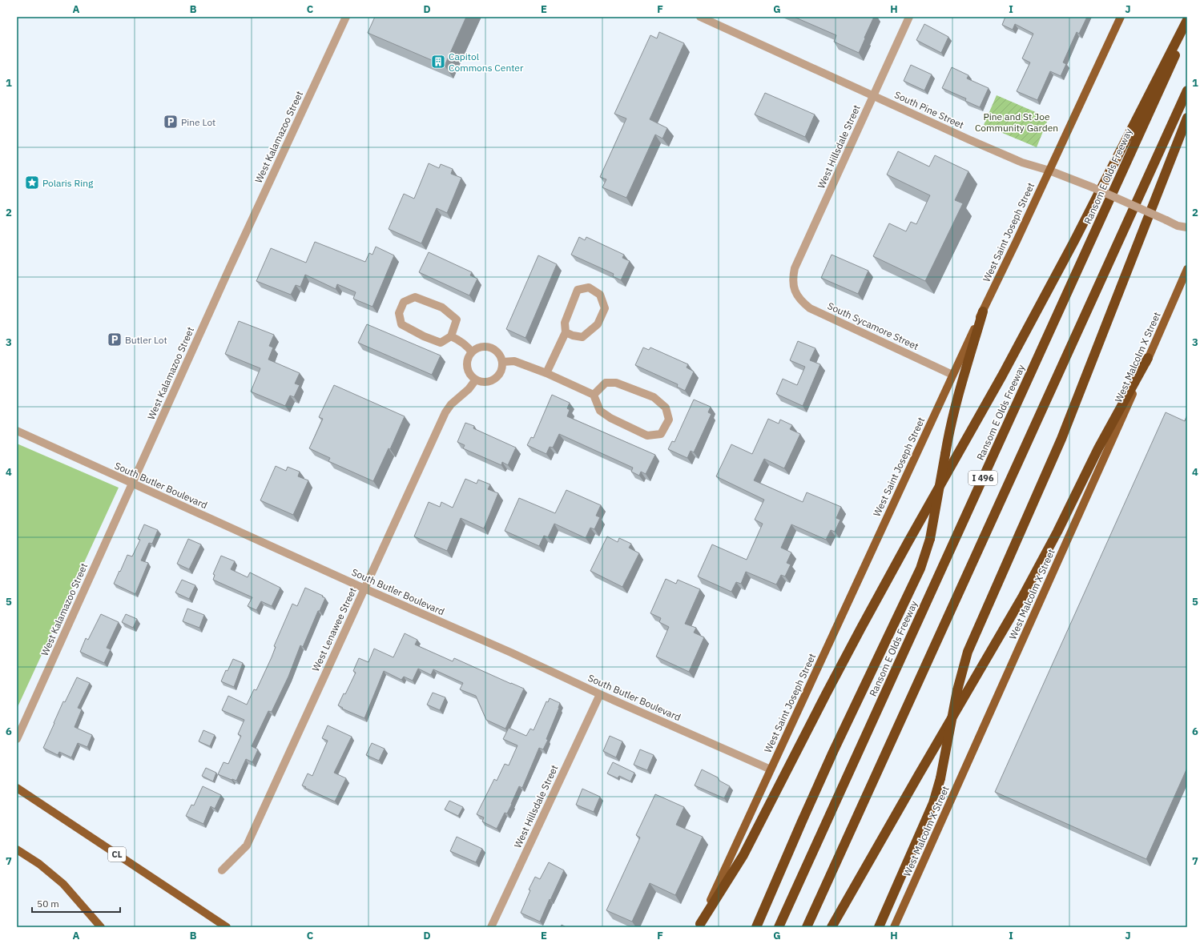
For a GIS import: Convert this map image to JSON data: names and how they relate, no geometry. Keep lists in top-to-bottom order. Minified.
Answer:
{"streets":{"highway":["Ransom E Olds Freeway","I 496"],"main road":["West Saint Joseph Street","West Malcolm X Street","CL"],"street":["South Pine Street","West Kalamazoo Street","West Hillsdale Street","South Sycamore Street","South Butler Boulevard","West Lenawee Street"]},"crossings":[["South Pine Street","West Hillsdale Street"],["South Pine Street","West Saint Joseph Street"],["West Kalamazoo Street","South Butler Boulevard"],["West Hillsdale Street","South Sycamore Street"],["West Hillsdale Street","South Butler Boulevard"],["West Saint Joseph Street","South Sycamore Street"],["West Saint Joseph Street","South Butler Boulevard"],["South Butler Boulevard","West Lenawee Street"]],"parks":["Pine and St Joe Community Garden"],"places":{"building":["Capitol Commons Center"],"parking":["Pine Lot","Butler Lot"],"place":["Polaris Ring"]},"scale_bar":"50 m","grid":{"columns":["A","B","C","D","E","F","G","H","I","J"],"rows":["1","2","3","4","5","6","7"]}}
